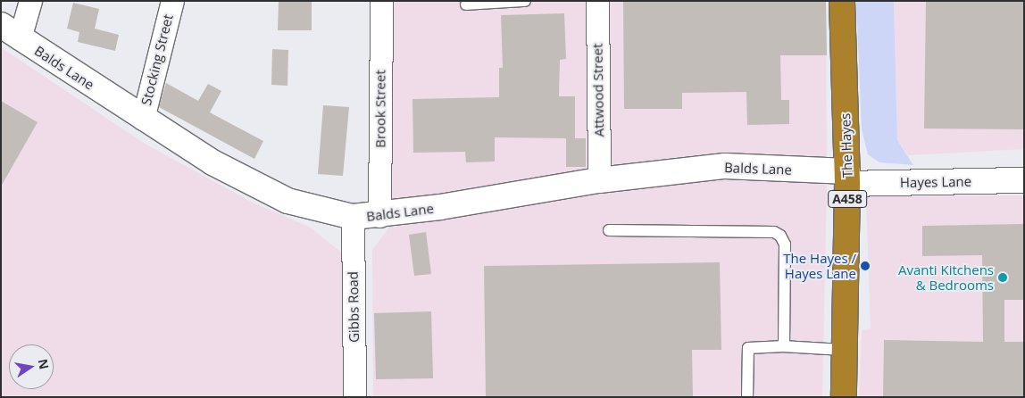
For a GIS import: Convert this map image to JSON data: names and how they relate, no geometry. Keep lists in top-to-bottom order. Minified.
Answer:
{"streets":{"highway":["The Hayes","A458"],"street":["Stocking Street","Balds Lane","Attwood Street","Brook Street","Hayes Lane","Gibbs Road"]},"crossings":[["Stocking Street","Balds Lane"],["Balds Lane","Attwood Street"],["Balds Lane","Brook Street"],["Balds Lane","The Hayes"],["Balds Lane","Hayes Lane"],["Balds Lane","Gibbs Road"],["The Hayes","Hayes Lane"]],"places":["The Hayes / Hayes Lane","Avanti Kitchens & Bedrooms"],"north":"right"}
